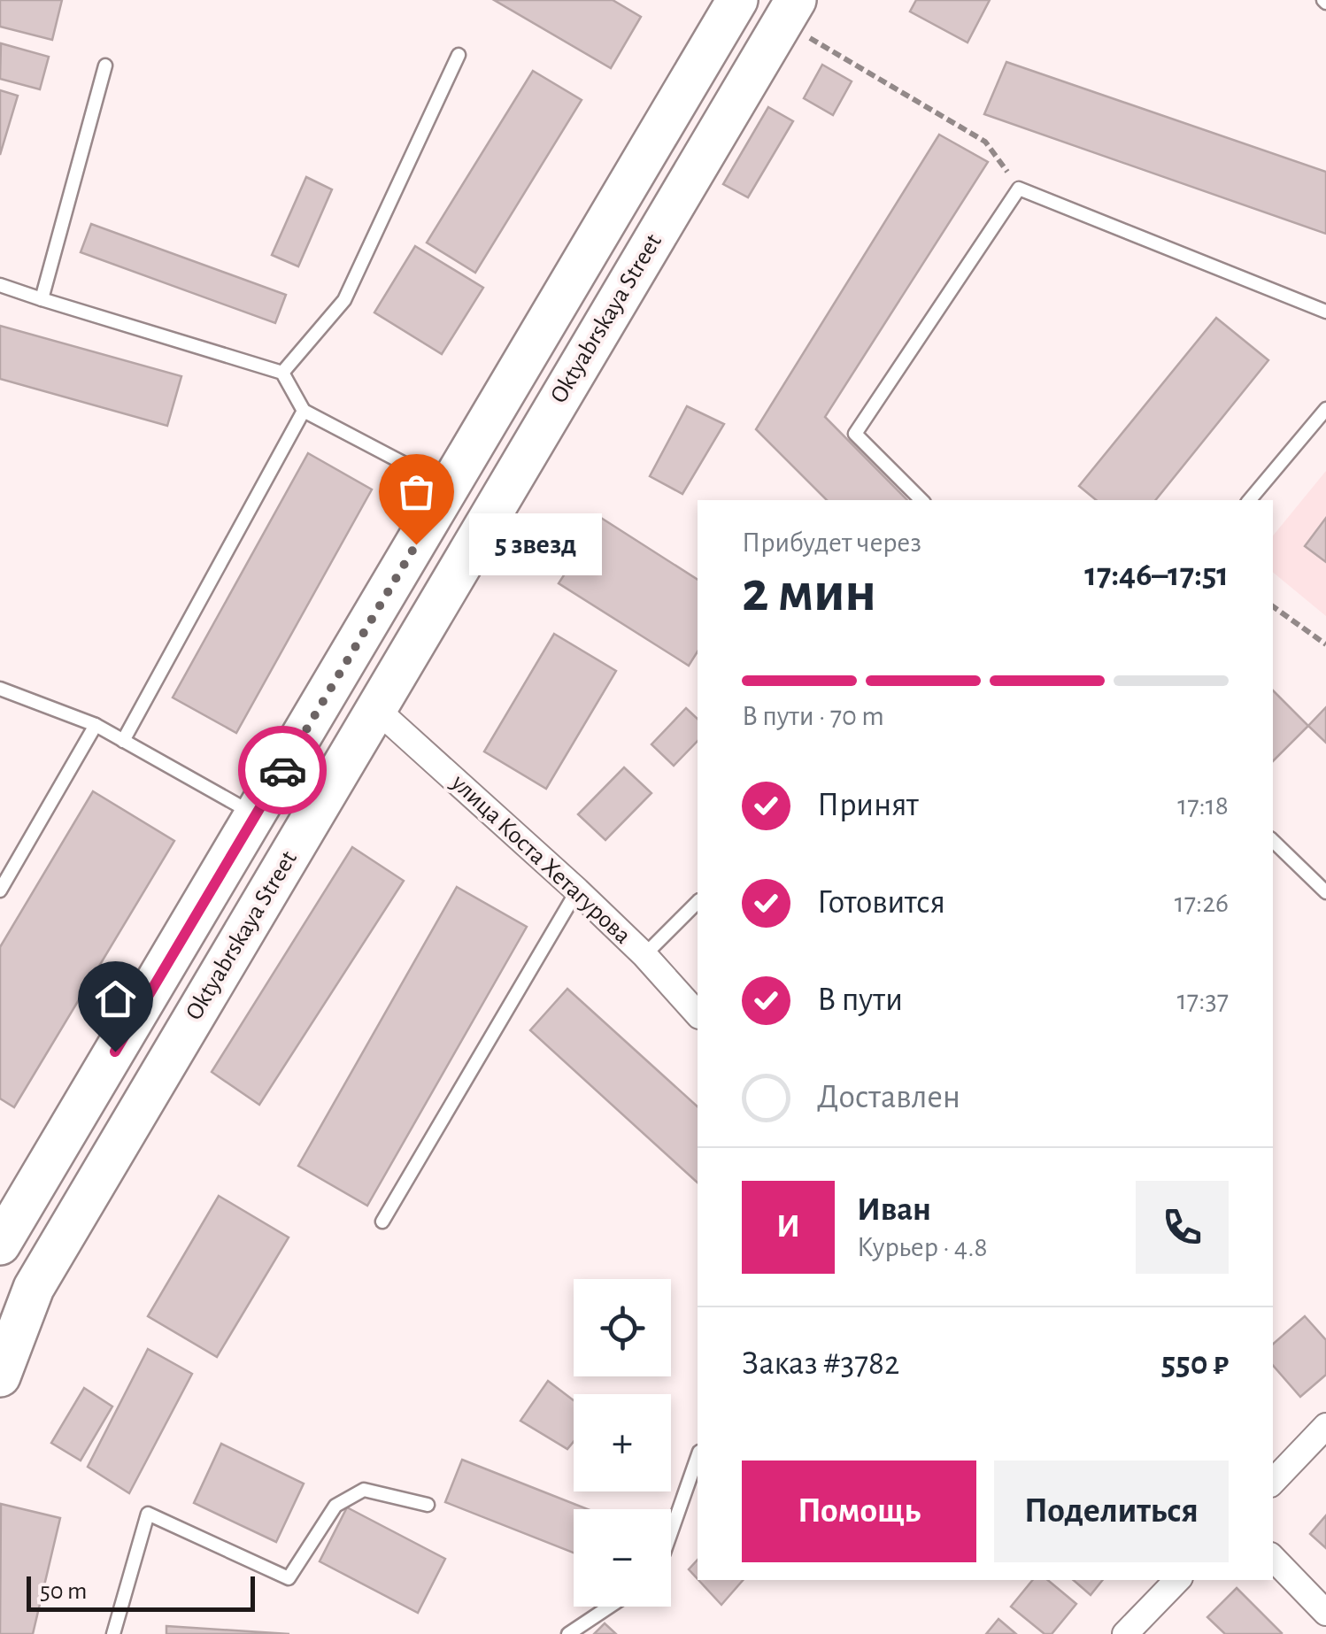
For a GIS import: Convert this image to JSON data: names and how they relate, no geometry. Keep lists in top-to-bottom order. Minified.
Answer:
{"streets":{"main road":["Oktyabrskaya Street"],"street":["улица Коста Хетагурова"]},"crossings":[["Oktyabrskaya Street","улица Коста Хетагурова"]],"places":["5 звезд"],"scale_bar":"50 m","page":{"heading":["2 мин","Прибудет через","17:46–17:51"],"panel":["Иван","Курьер · 4.8","Заказ #3782","550 ₽"],"bubble":"5 звезд","bar":"В пути · 70 m","list":[["Принят","17:18"],["Готовится","17:26"],["В пути","17:37"],"Доставлен"],"round":"И","map_buttons":["+","−"],"buttons":["Помощь","Поделиться"],"scale":"50 m"}}
